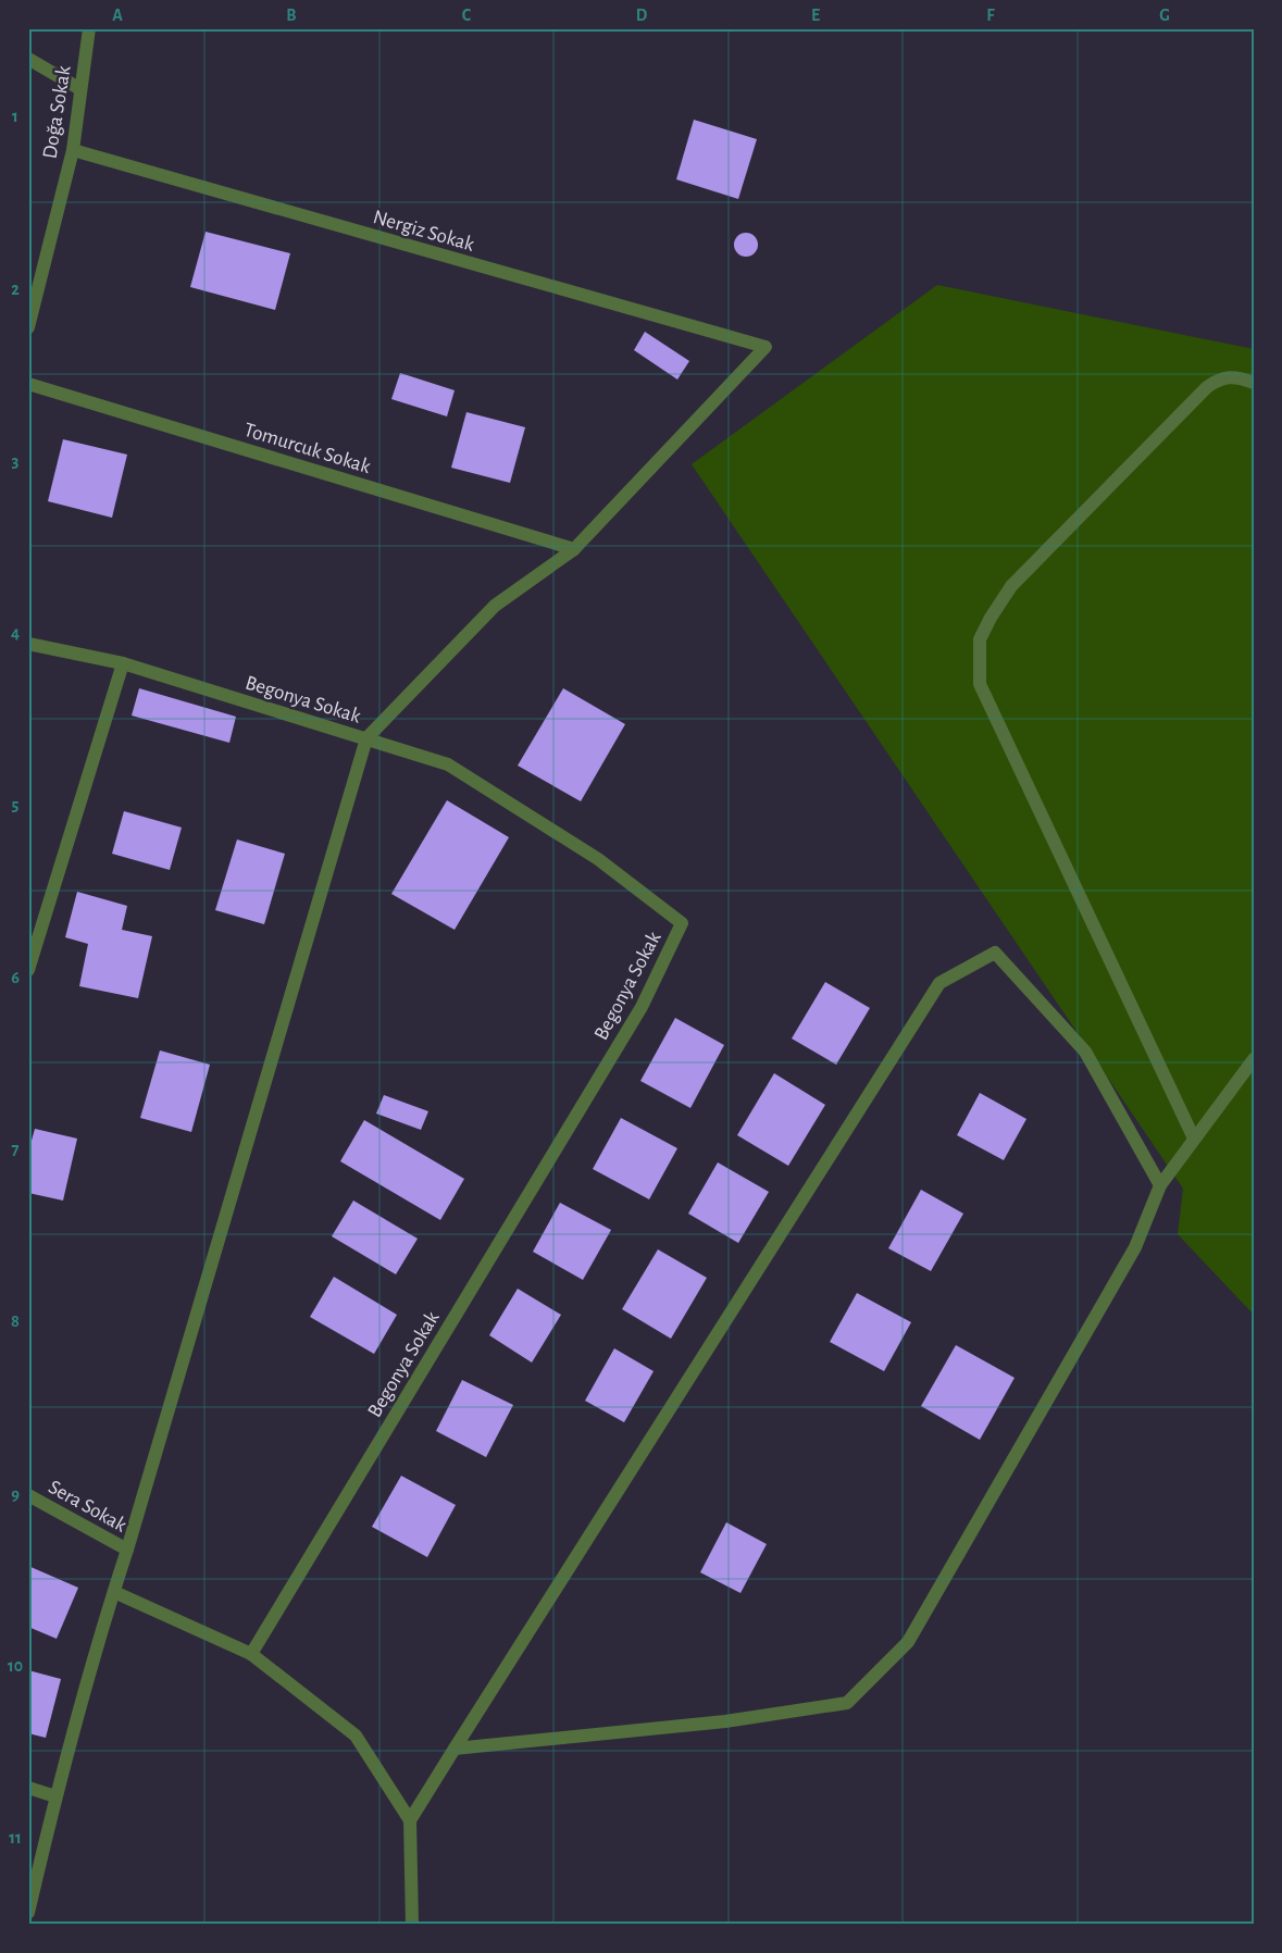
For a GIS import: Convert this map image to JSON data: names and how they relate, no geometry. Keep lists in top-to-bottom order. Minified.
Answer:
{"streets":{"street":["Doğa Sokak","Nergiz Sokak","Tomurcuk Sokak","Begonya Sokak","Sera Sokak"]},"crossings":[["Doğa Sokak","Nergiz Sokak"],["Nergiz Sokak","Tomurcuk Sokak"]],"grid":{"columns":["A","B","C","D","E","F","G"],"rows":["1","2","3","4","5","6","7","8","9","10","11"]}}
